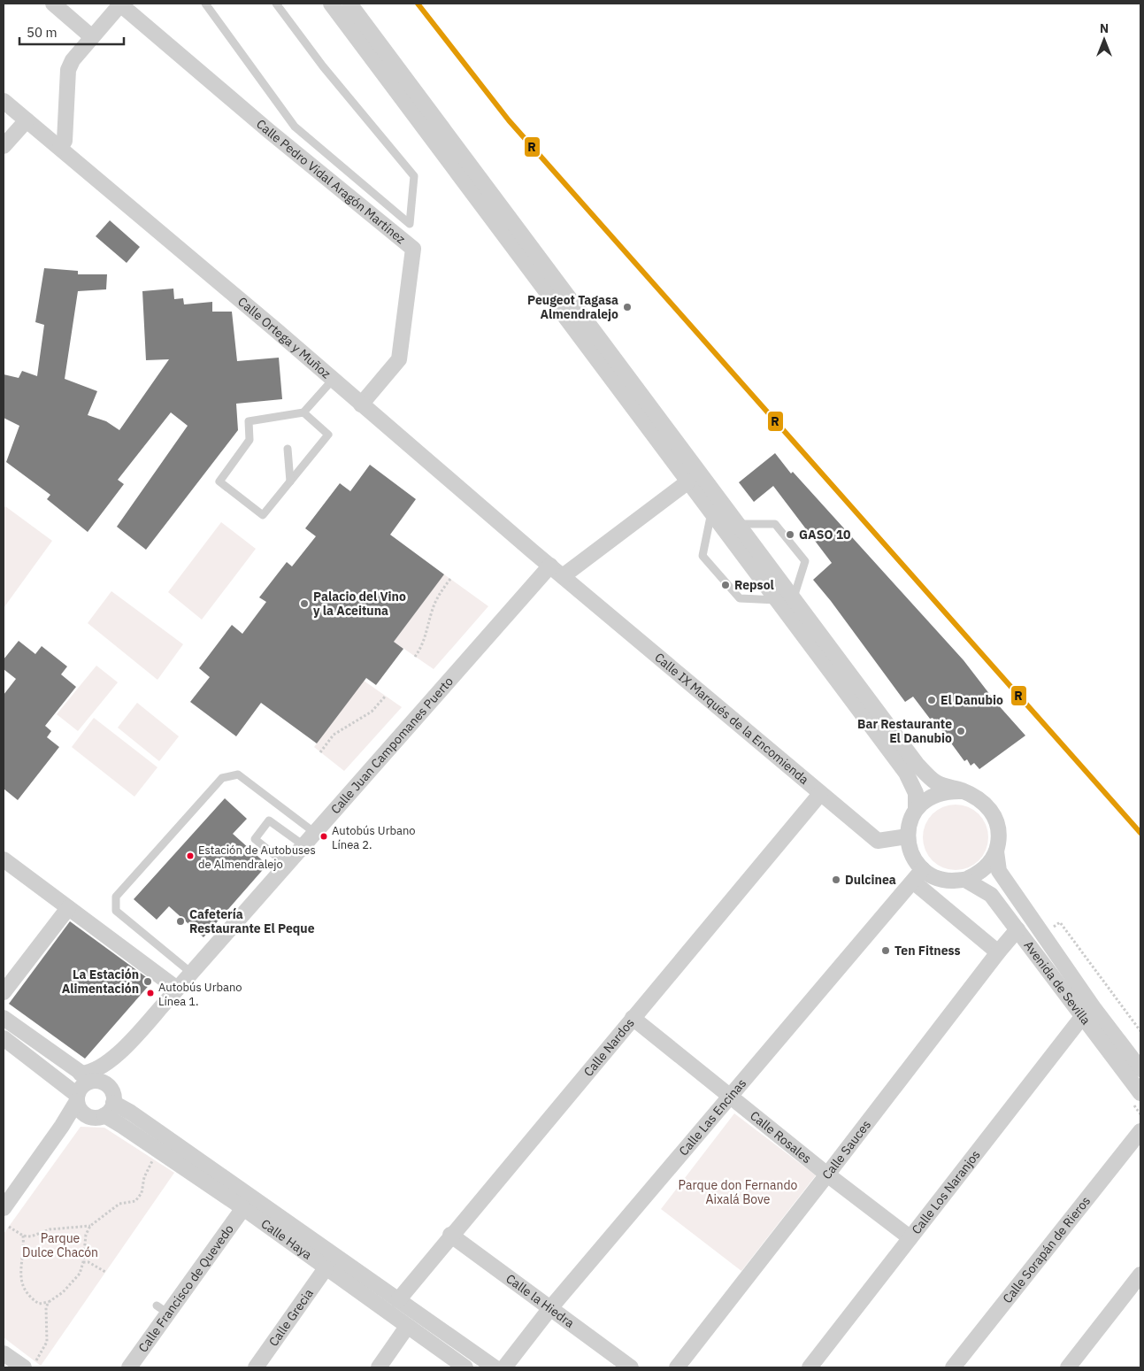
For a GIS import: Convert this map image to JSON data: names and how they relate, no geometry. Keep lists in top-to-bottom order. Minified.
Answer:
{"streets":{"street":["Calle Pedro Vidal Aragón Martínez","Calle Ortega y Muñoz","Calle IX Marqués de la Encomienda","Calle Juan Campomanes Puerto","Avenida de Sevilla","Calle Nardos","Calle Las Encinas","Calle Rosales","Calle Sauces","Calle Los Naranjos","Calle Haya","Calle Sorapán de Rieros","Calle Francisco de Quevedo","Calle la Hiedra","Calle Grecia"]},"crossings":[["Calle Pedro Vidal Aragón Martínez","Calle Ortega y Muñoz"],["Calle Ortega y Muñoz","Calle IX Marqués de la Encomienda"],["Calle Ortega y Muñoz","Calle Juan Campomanes Puerto"],["Calle IX Marqués de la Encomienda","Avenida de Sevilla"],["Calle IX Marqués de la Encomienda","Calle Nardos"],["Calle IX Marqués de la Encomienda","Calle Las Encinas"],["Calle Juan Campomanes Puerto","Calle Haya"],["Avenida de Sevilla","Calle Las Encinas"],["Avenida de Sevilla","Calle Sauces"],["Avenida de Sevilla","Calle Los Naranjos"],["Calle Nardos","Calle Rosales"],["Calle Nardos","Calle la Hiedra"],["Calle Las Encinas","Calle Rosales"],["Calle Las Encinas","Calle la Hiedra"],["Calle Rosales","Calle Sauces"],["Calle Rosales","Calle Los Naranjos"],["Calle Haya","Calle Francisco de Quevedo"],["Calle Haya","Calle Grecia"]],"parks":["Parque don Fernando Aixalá Bove","Parque Dulce Chacón"],"places":["Peugeot Tagasa Almendralejo","GASO 10","Repsol","Palacio del Vino y la Aceituna","El Danubio","Bar Restaurante El Danubio","Autobús Urbano Línea 2.","Estación de Autobuses de Almendralejo","Dulcinea","Cafetería Restaurante El Peque","Ten Fitness","La Estación Alimentación","Autobús Urbano Línea 1."],"lines":["transit line R"],"scale_bar":"50 m","north":"top"}
